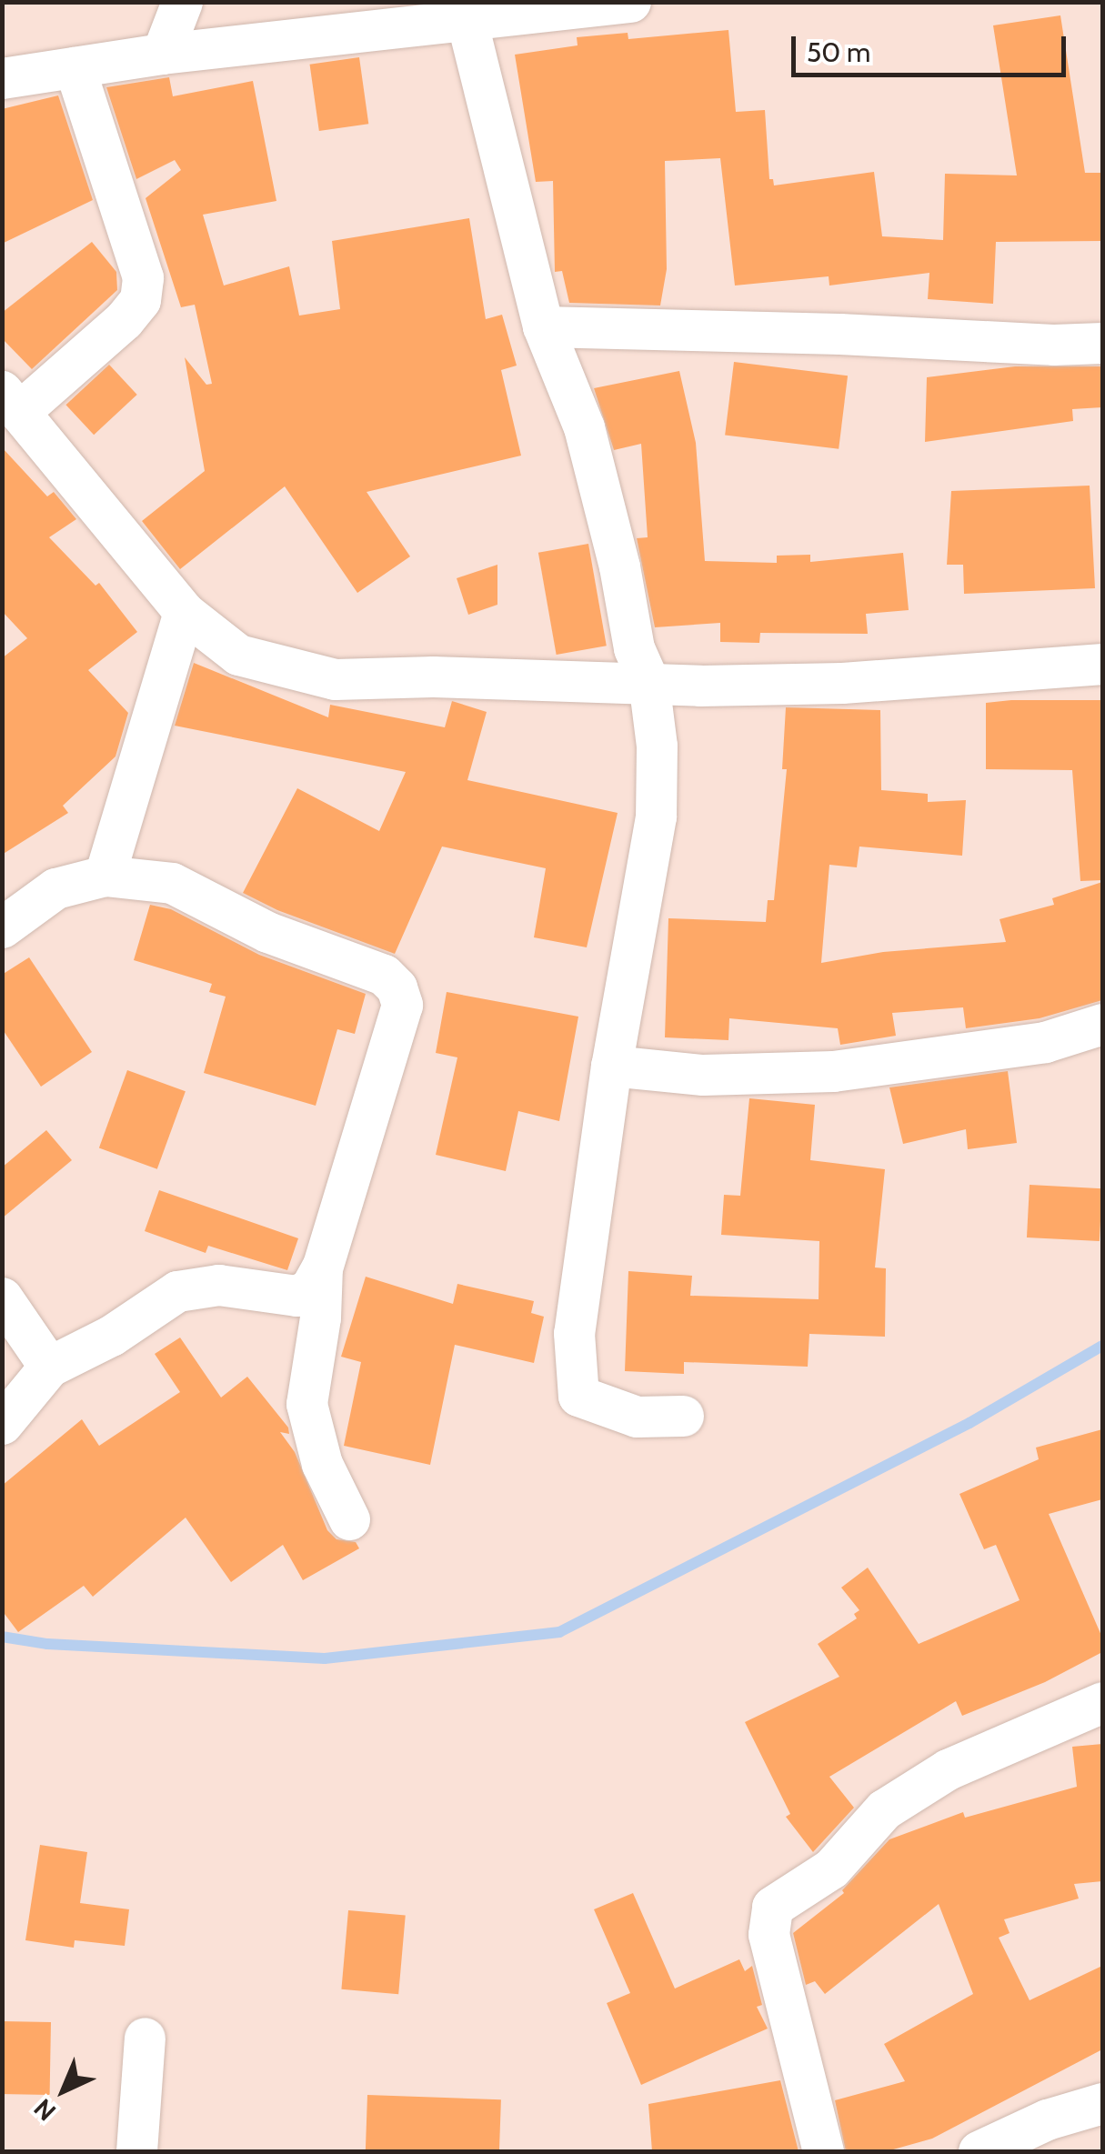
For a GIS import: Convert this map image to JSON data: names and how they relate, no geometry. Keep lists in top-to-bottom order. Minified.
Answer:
{"scale_bar":"50 m","north":"bottom left"}
